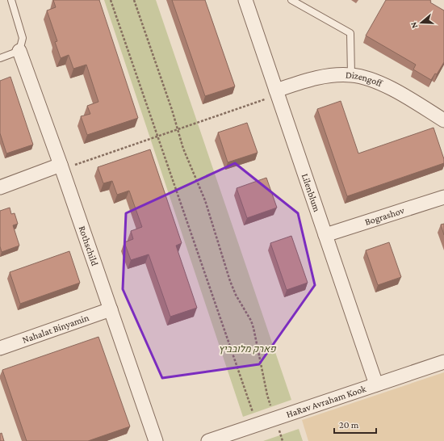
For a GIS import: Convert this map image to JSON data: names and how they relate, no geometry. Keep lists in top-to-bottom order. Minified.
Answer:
{"streets":{"street":["Dizengoff","Lilenblum","Bograshov","Rothschild","Nahalat Binyamin","HaRav Avraham Kook"]},"crossings":[["Dizengoff","Lilenblum"],["Lilenblum","Bograshov"],["Lilenblum","HaRav Avraham Kook"],["Rothschild","Nahalat Binyamin"]],"parks":["פארק מלובביץ"],"scale_bar":"20 m","north":"left"}
